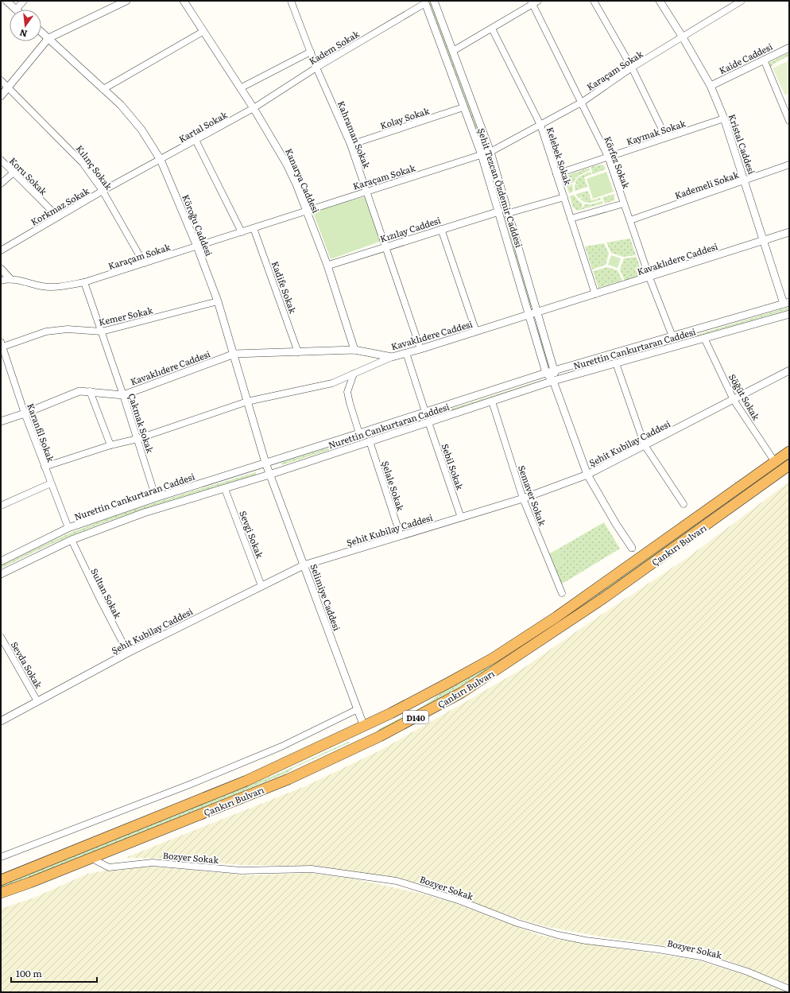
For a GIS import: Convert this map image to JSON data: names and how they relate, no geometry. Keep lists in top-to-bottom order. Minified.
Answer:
{"streets":{"highway":["Çankırı Bulvarı","D140"],"street":["Kadem Sokak","Kaide Caddesi","Karaçam Sokak","Kolay Sokak","Kartal Sokak","Kaymak Sokak","Kahraman Sokak","Kristal Caddesi","Kelebek Sokak","Körfez Sokak","Kılınç Sokak","Koru Sokak","Kanarya Caddesi","Kademeli Sokak","Şehit Tezcan Özdemir Caddesi","Korkmaz Sokak","Köroğu Caddesi","Kızılay Caddesi","Kavaklıdere Caddesi","Kadife Sokak","Kemer Sokak","Nurettin Cankurtaran Caddesi","Söğüt Sokak","Çakmak Sokak","Karanfil Sokak","Şehit Kubilay Caddesi","Sebil Sokak","Şelale Sokak","Semaver Sokak","Sevgi Sokak","Sultan Sokak","Selimiye Caddesi","Sevda Sokak","Bozyer Sokak"]},"crossings":[["Kadem Sokak","Kartal Sokak"],["Kadem Sokak","Kahraman Sokak"],["Kadem Sokak","Kanarya Caddesi"],["Kadem Sokak","Şehit Tezcan Özdemir Caddesi"],["Kaide Caddesi","Kristal Caddesi"],["Karaçam Sokak","Kahraman Sokak"],["Karaçam Sokak","Kristal Caddesi"],["Karaçam Sokak","Kelebek Sokak"],["Karaçam Sokak","Körfez Sokak"],["Karaçam Sokak","Kılınç Sokak"],["Karaçam Sokak","Kanarya Caddesi"],["Karaçam Sokak","Şehit Tezcan Özdemir Caddesi"],["Karaçam Sokak","Köroğu Caddesi"],["Karaçam Sokak","Kadife Sokak"],["Karaçam Sokak","Çakmak Sokak"],["Kolay Sokak","Kahraman Sokak"],["Kolay Sokak","Şehit Tezcan Özdemir Caddesi"],["Kartal Sokak","Kanarya Caddesi"],["Kartal Sokak","Korkmaz Sokak"],["Kartal Sokak","Köroğu Caddesi"],["Kaymak Sokak","Kristal Caddesi"],["Kaymak Sokak","Kelebek Sokak"],["Kaymak Sokak","Körfez Sokak"],["Kahraman Sokak","Kızılay Caddesi"],["Kahraman Sokak","Kavaklıdere Caddesi"],["Kristal Caddesi","Kademeli Sokak"],["Kristal Caddesi","Kavaklıdere Caddesi"],["Kristal Caddesi","Nurettin Cankurtaran Caddesi"],["Kelebek Sokak","Kavaklıdere Caddesi"],["Körfez Sokak","Kademeli Sokak"],["Körfez Sokak","Kavaklıdere Caddesi"],["Körfez Sokak","Nurettin Cankurtaran Caddesi"],["Kılınç Sokak","Korkmaz Sokak"],["Koru Sokak","Korkmaz Sokak"],["Kanarya Caddesi","Kızılay Caddesi"],["Kanarya Caddesi","Kavaklıdere Caddesi"],["Şehit Tezcan Özdemir Caddesi","Kızılay Caddesi"],["Şehit Tezcan Özdemir Caddesi","Kavaklıdere Caddesi"],["Şehit Tezcan Özdemir Caddesi","Nurettin Cankurtaran Caddesi"],["Korkmaz Sokak","Köroğu Caddesi"],["Köroğu Caddesi","Kavaklıdere Caddesi"],["Köroğu Caddesi","Kemer Sokak"],["Köroğu Caddesi","Nurettin Cankurtaran Caddesi"],["Köroğu Caddesi","Selimiye Caddesi"],["Kavaklıdere Caddesi","Kadife Sokak"],["Kavaklıdere Caddesi","Çakmak Sokak"],["Kavaklıdere Caddesi","Karanfil Sokak"],["Kemer Sokak","Çakmak Sokak"],["Kemer Sokak","Karanfil Sokak"],["Nurettin Cankurtaran Caddesi","Söğüt Sokak"],["Nurettin Cankurtaran Caddesi","Çakmak Sokak"],["Nurettin Cankurtaran Caddesi","Karanfil Sokak"],["Nurettin Cankurtaran Caddesi","Sebil Sokak"],["Nurettin Cankurtaran Caddesi","Şelale Sokak"],["Nurettin Cankurtaran Caddesi","Semaver Sokak"],["Nurettin Cankurtaran Caddesi","Sevgi Sokak"],["Nurettin Cankurtaran Caddesi","Sultan Sokak"],["Nurettin Cankurtaran Caddesi","Selimiye Caddesi"],["Söğüt Sokak","Şehit Kubilay Caddesi"],["Söğüt Sokak","Çankırı Bulvarı"],["Şehit Kubilay Caddesi","Sebil Sokak"],["Şehit Kubilay Caddesi","Şelale Sokak"],["Şehit Kubilay Caddesi","Semaver Sokak"],["Şehit Kubilay Caddesi","Sevgi Sokak"],["Şehit Kubilay Caddesi","Sultan Sokak"],["Şehit Kubilay Caddesi","Selimiye Caddesi"],["Şehit Kubilay Caddesi","Sevda Sokak"],["Çankırı Bulvarı","Selimiye Caddesi"],["Çankırı Bulvarı","Bozyer Sokak"]],"scale_bar":"100 m","north":"bottom"}
